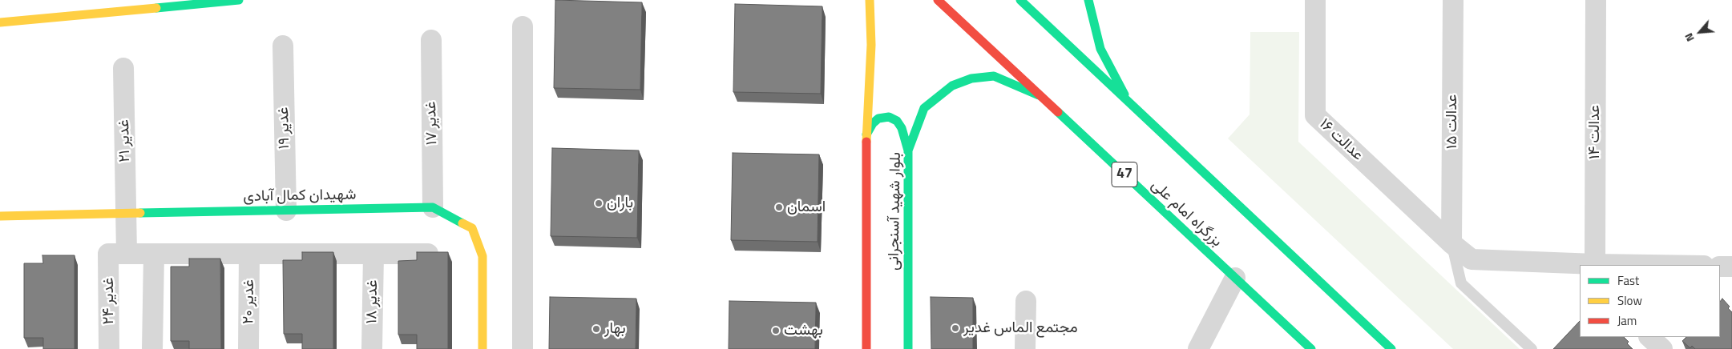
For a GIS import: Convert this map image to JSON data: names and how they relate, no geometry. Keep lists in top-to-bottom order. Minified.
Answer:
{"streets":{"main road":["47","شهیدان کمال آبادی","بلوار شهید آسنجرانی","بزرگراه امام علی"],"street":["عدالت ۱۵","غدیر ۱۷","غدیر ۱۹","عدالت ۱۴","عدالت ۱۶","غدیر ۲۱","غدیر ۲۴","غدیر ۲۰","غدیر ۱۸"]},"crossings":[["عدالت ۱۵","عدالت ۱۶"],["غدیر ۱۷","شهیدان کمال آبادی"],["غدیر ۱۹","شهیدان کمال آبادی"],["عدالت ۱۴","عدالت ۱۶"],["غدیر ۲۱","شهیدان کمال آبادی"],["غدیر ۲۱","غدیر ۲۴"],["بلوار شهید آسنجرانی","بزرگراه امام علی"]],"places":["باران","اسمان","مجتمع الماس غدیر","بهار","بهشت"],"legend":["Fast","Slow","Jam"],"north":"bottom left"}
